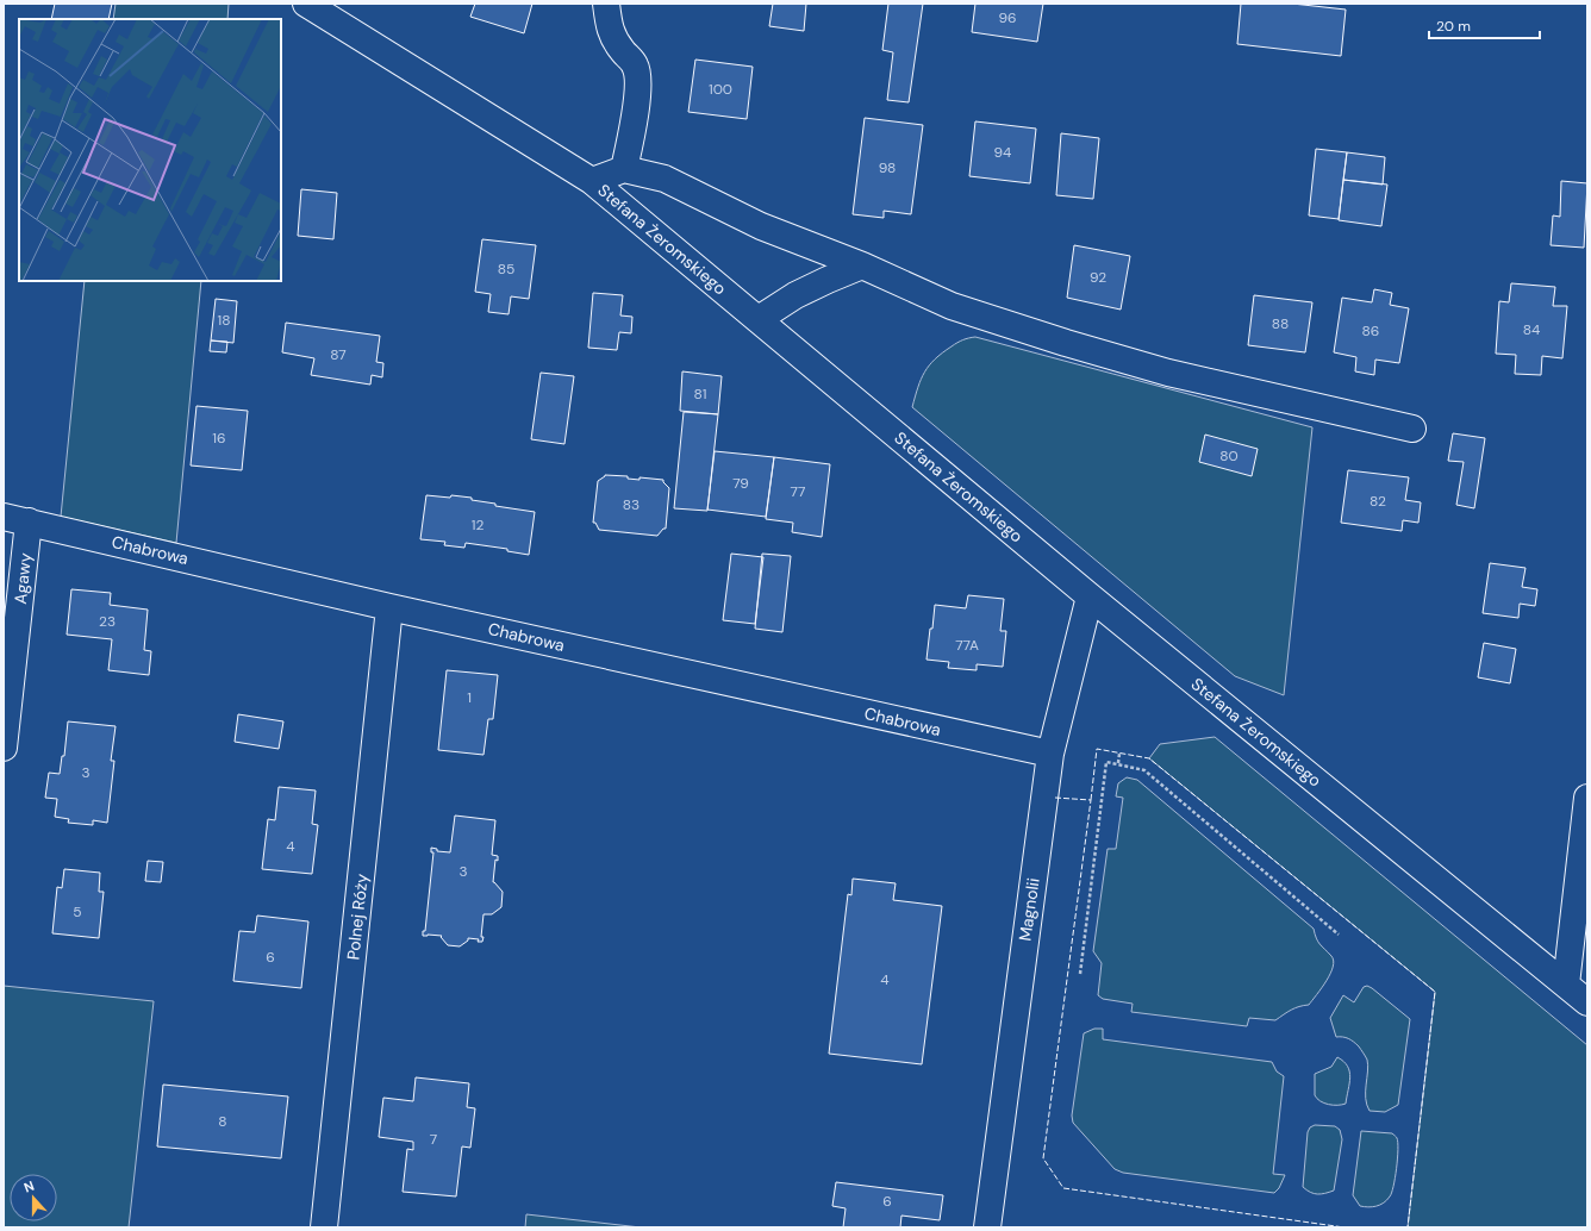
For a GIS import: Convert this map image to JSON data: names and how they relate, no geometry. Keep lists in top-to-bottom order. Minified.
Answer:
{"streets":{"street":["Stefana Żeromskiego","Chabrowa","Agawy","Magnolii","Polnej Róży"]},"crossings":[["Stefana Żeromskiego","Magnolii"],["Chabrowa","Agawy"],["Chabrowa","Magnolii"],["Chabrowa","Polnej Róży"]],"house_numbers":["96","100","94","98","85","92","18","88","84","86","87","81","16","80","79","77","82","83","12","23","77A","1","3","4","3","5","6","4","8","7","6"],"scale_bar":"20 m","north":"top"}
